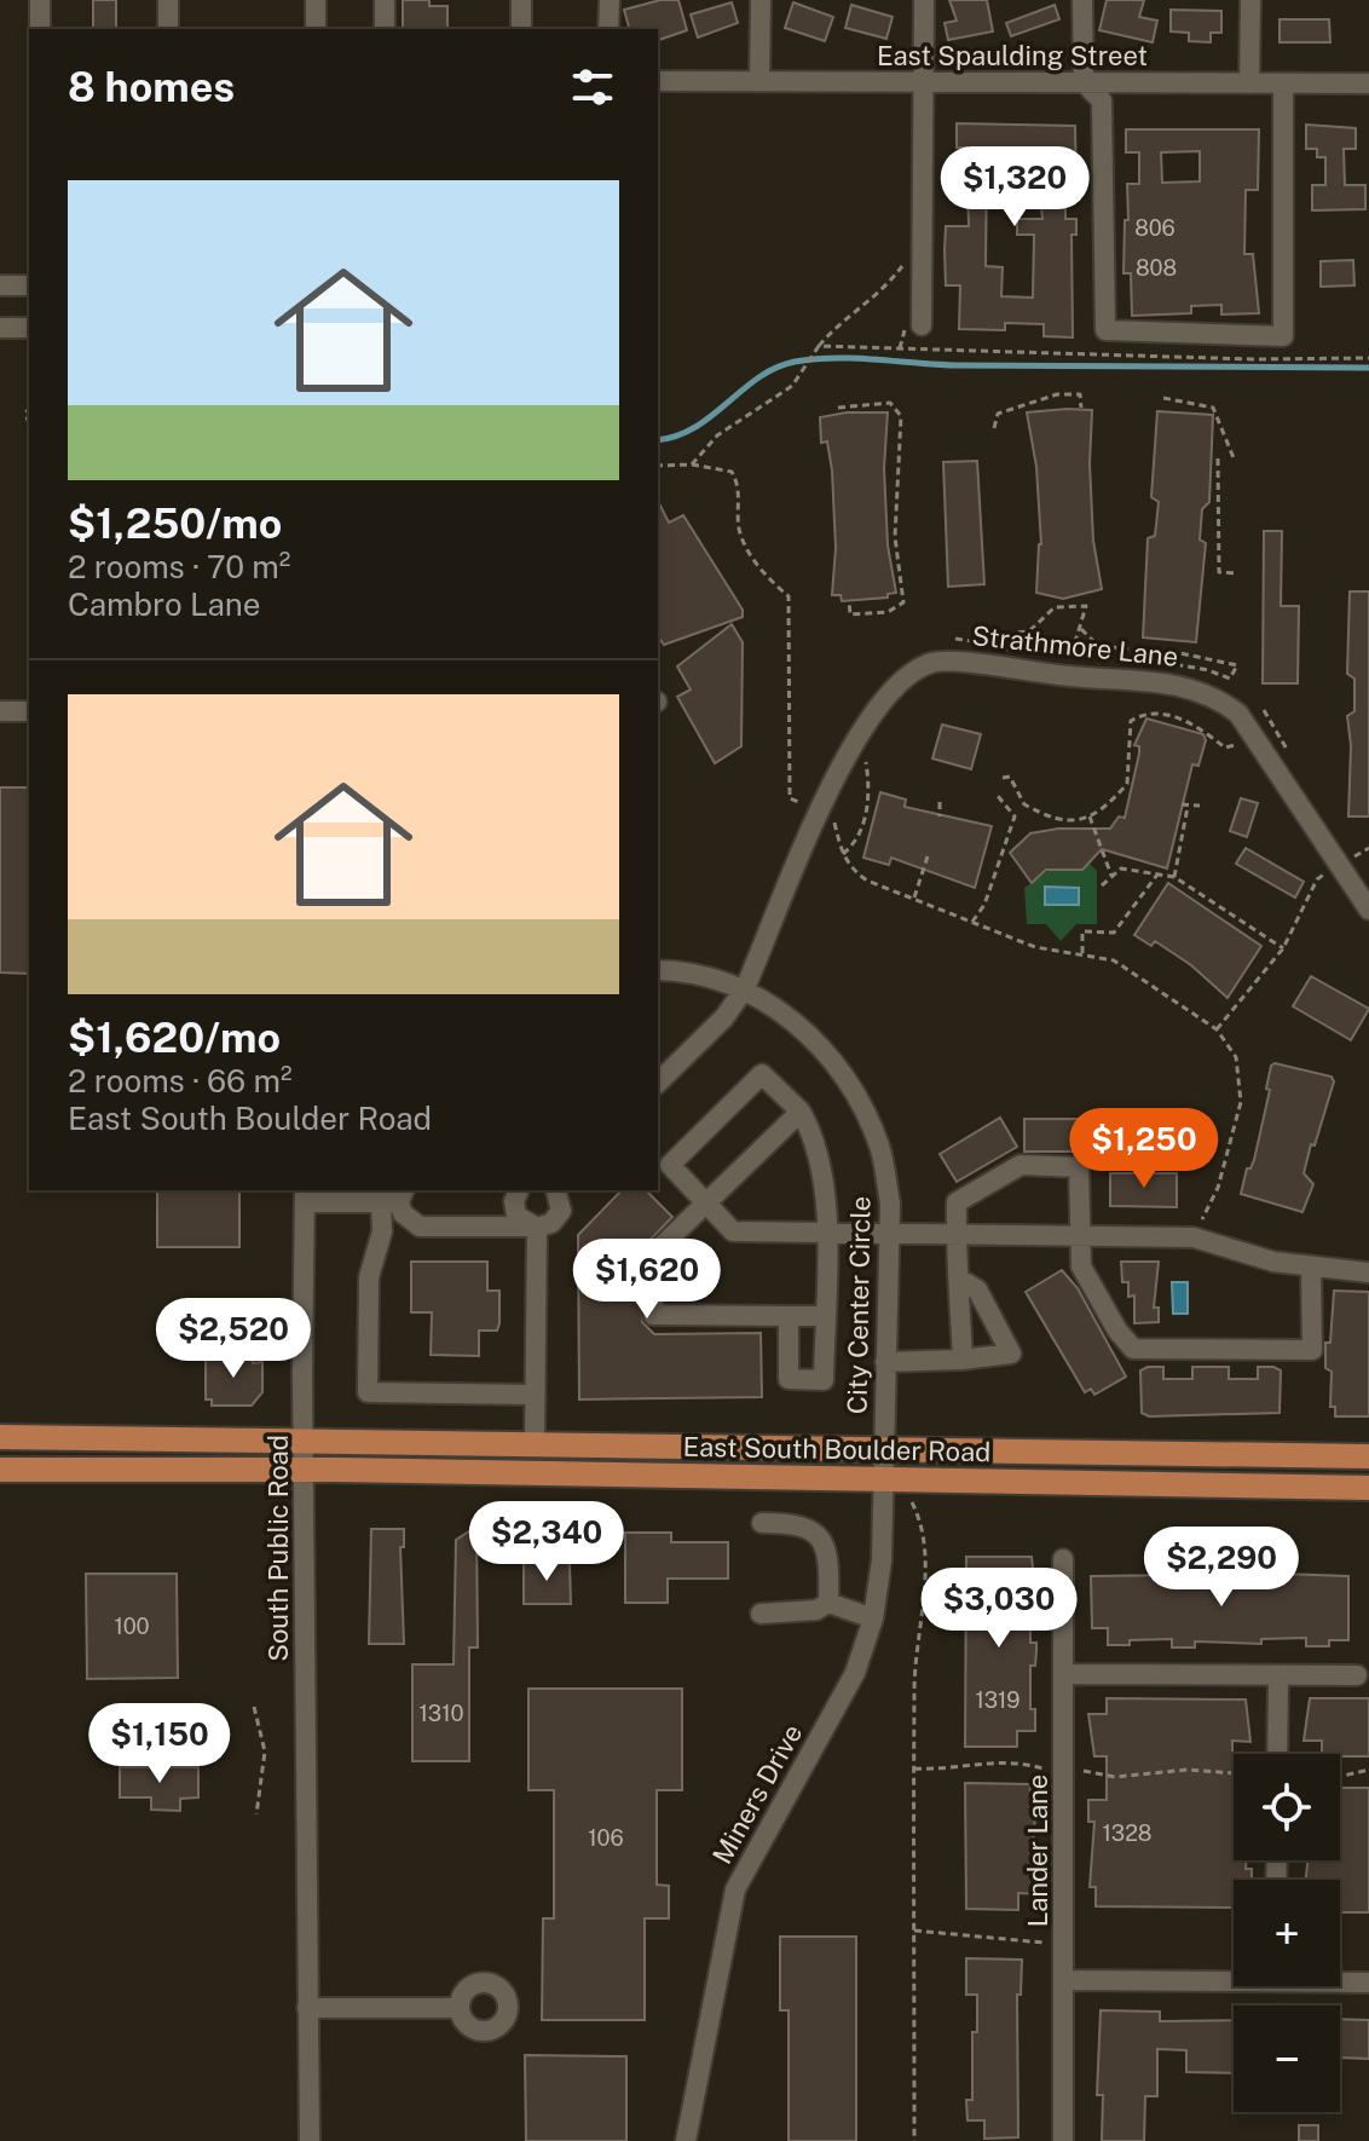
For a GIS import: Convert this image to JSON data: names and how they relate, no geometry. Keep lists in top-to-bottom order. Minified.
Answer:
{"streets":{"main road":["East South Boulder Road"],"street":["East Spaulding Street","Strathmore Lane","City Center Circle","South Public Road","Miners Drive","Lander Lane"]},"crossings":[["Strathmore Lane","City Center Circle"],["City Center Circle","East South Boulder Road"],["City Center Circle","Miners Drive"],["East South Boulder Road","South Public Road"],["East South Boulder Road","Miners Drive"]],"house_numbers":["806","808","100","1319","1310","1328","106"],"page":{"heading":"8 homes","list":[{"name":"$1,250/mo","note":"2 rooms · 70 m² · Cambro Lane"},{"name":"$1,620/mo","note":"2 rooms · 66 m² · East South Boulder Road"}],"price":["$1,320","$1,250","$1,620","$2,520","$2,340","$2,290","$3,030","$1,150"],"map_buttons":["+","−"]}}
